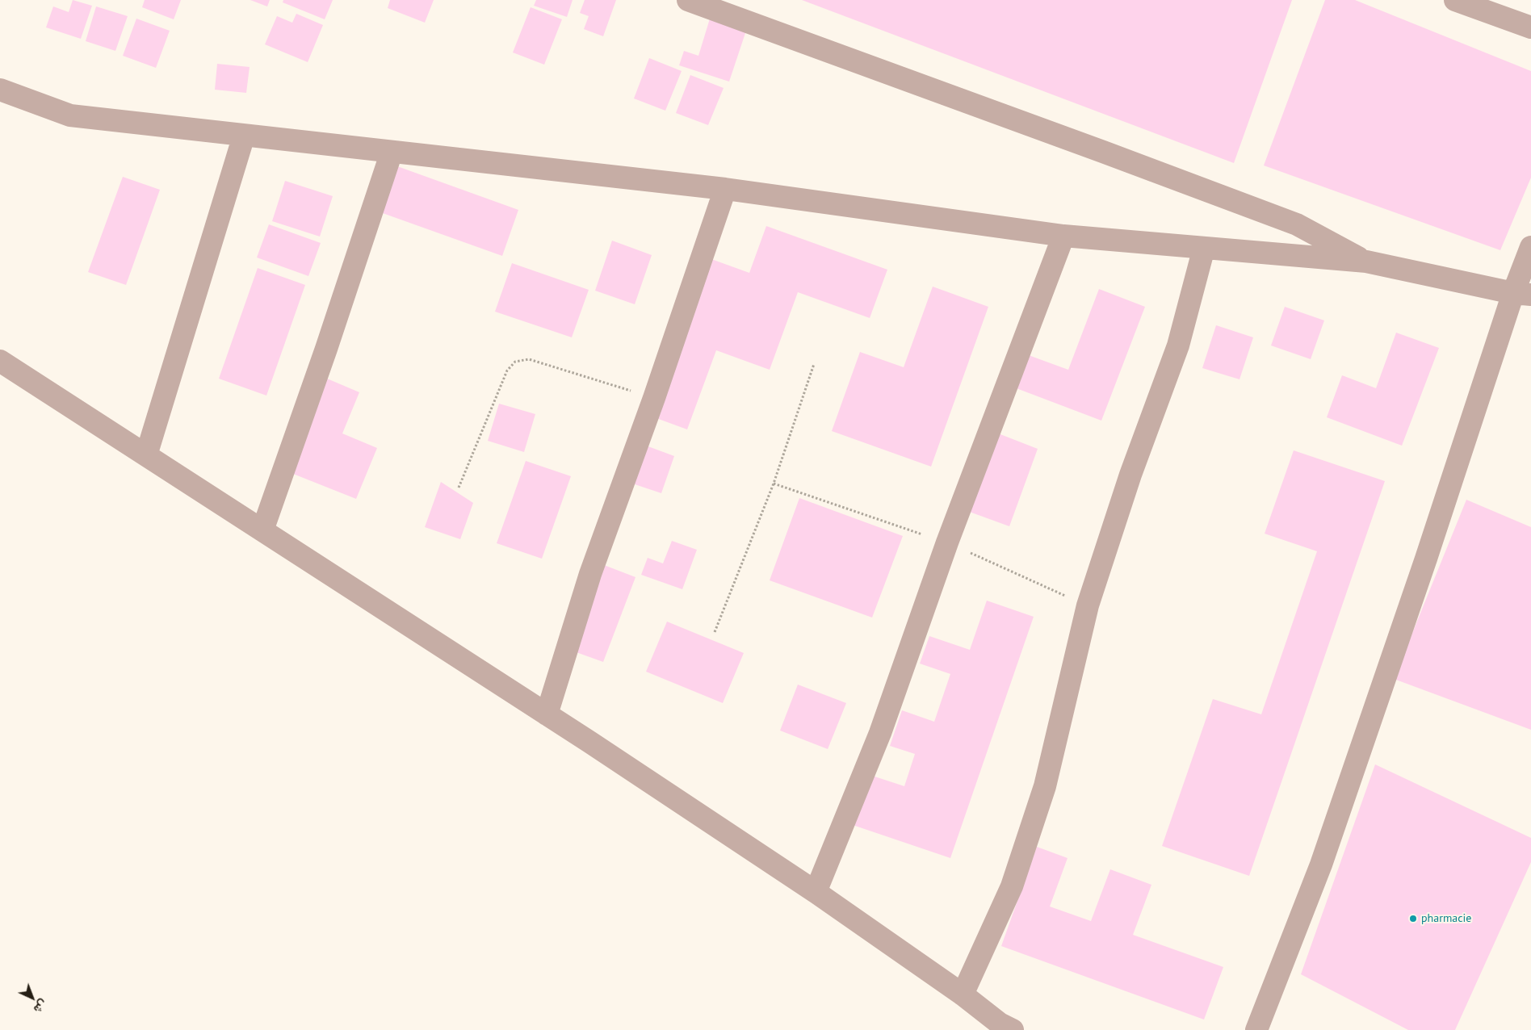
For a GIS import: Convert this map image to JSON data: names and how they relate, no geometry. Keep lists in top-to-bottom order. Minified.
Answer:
{"places":["pharmacie"],"north":"bottom right"}
